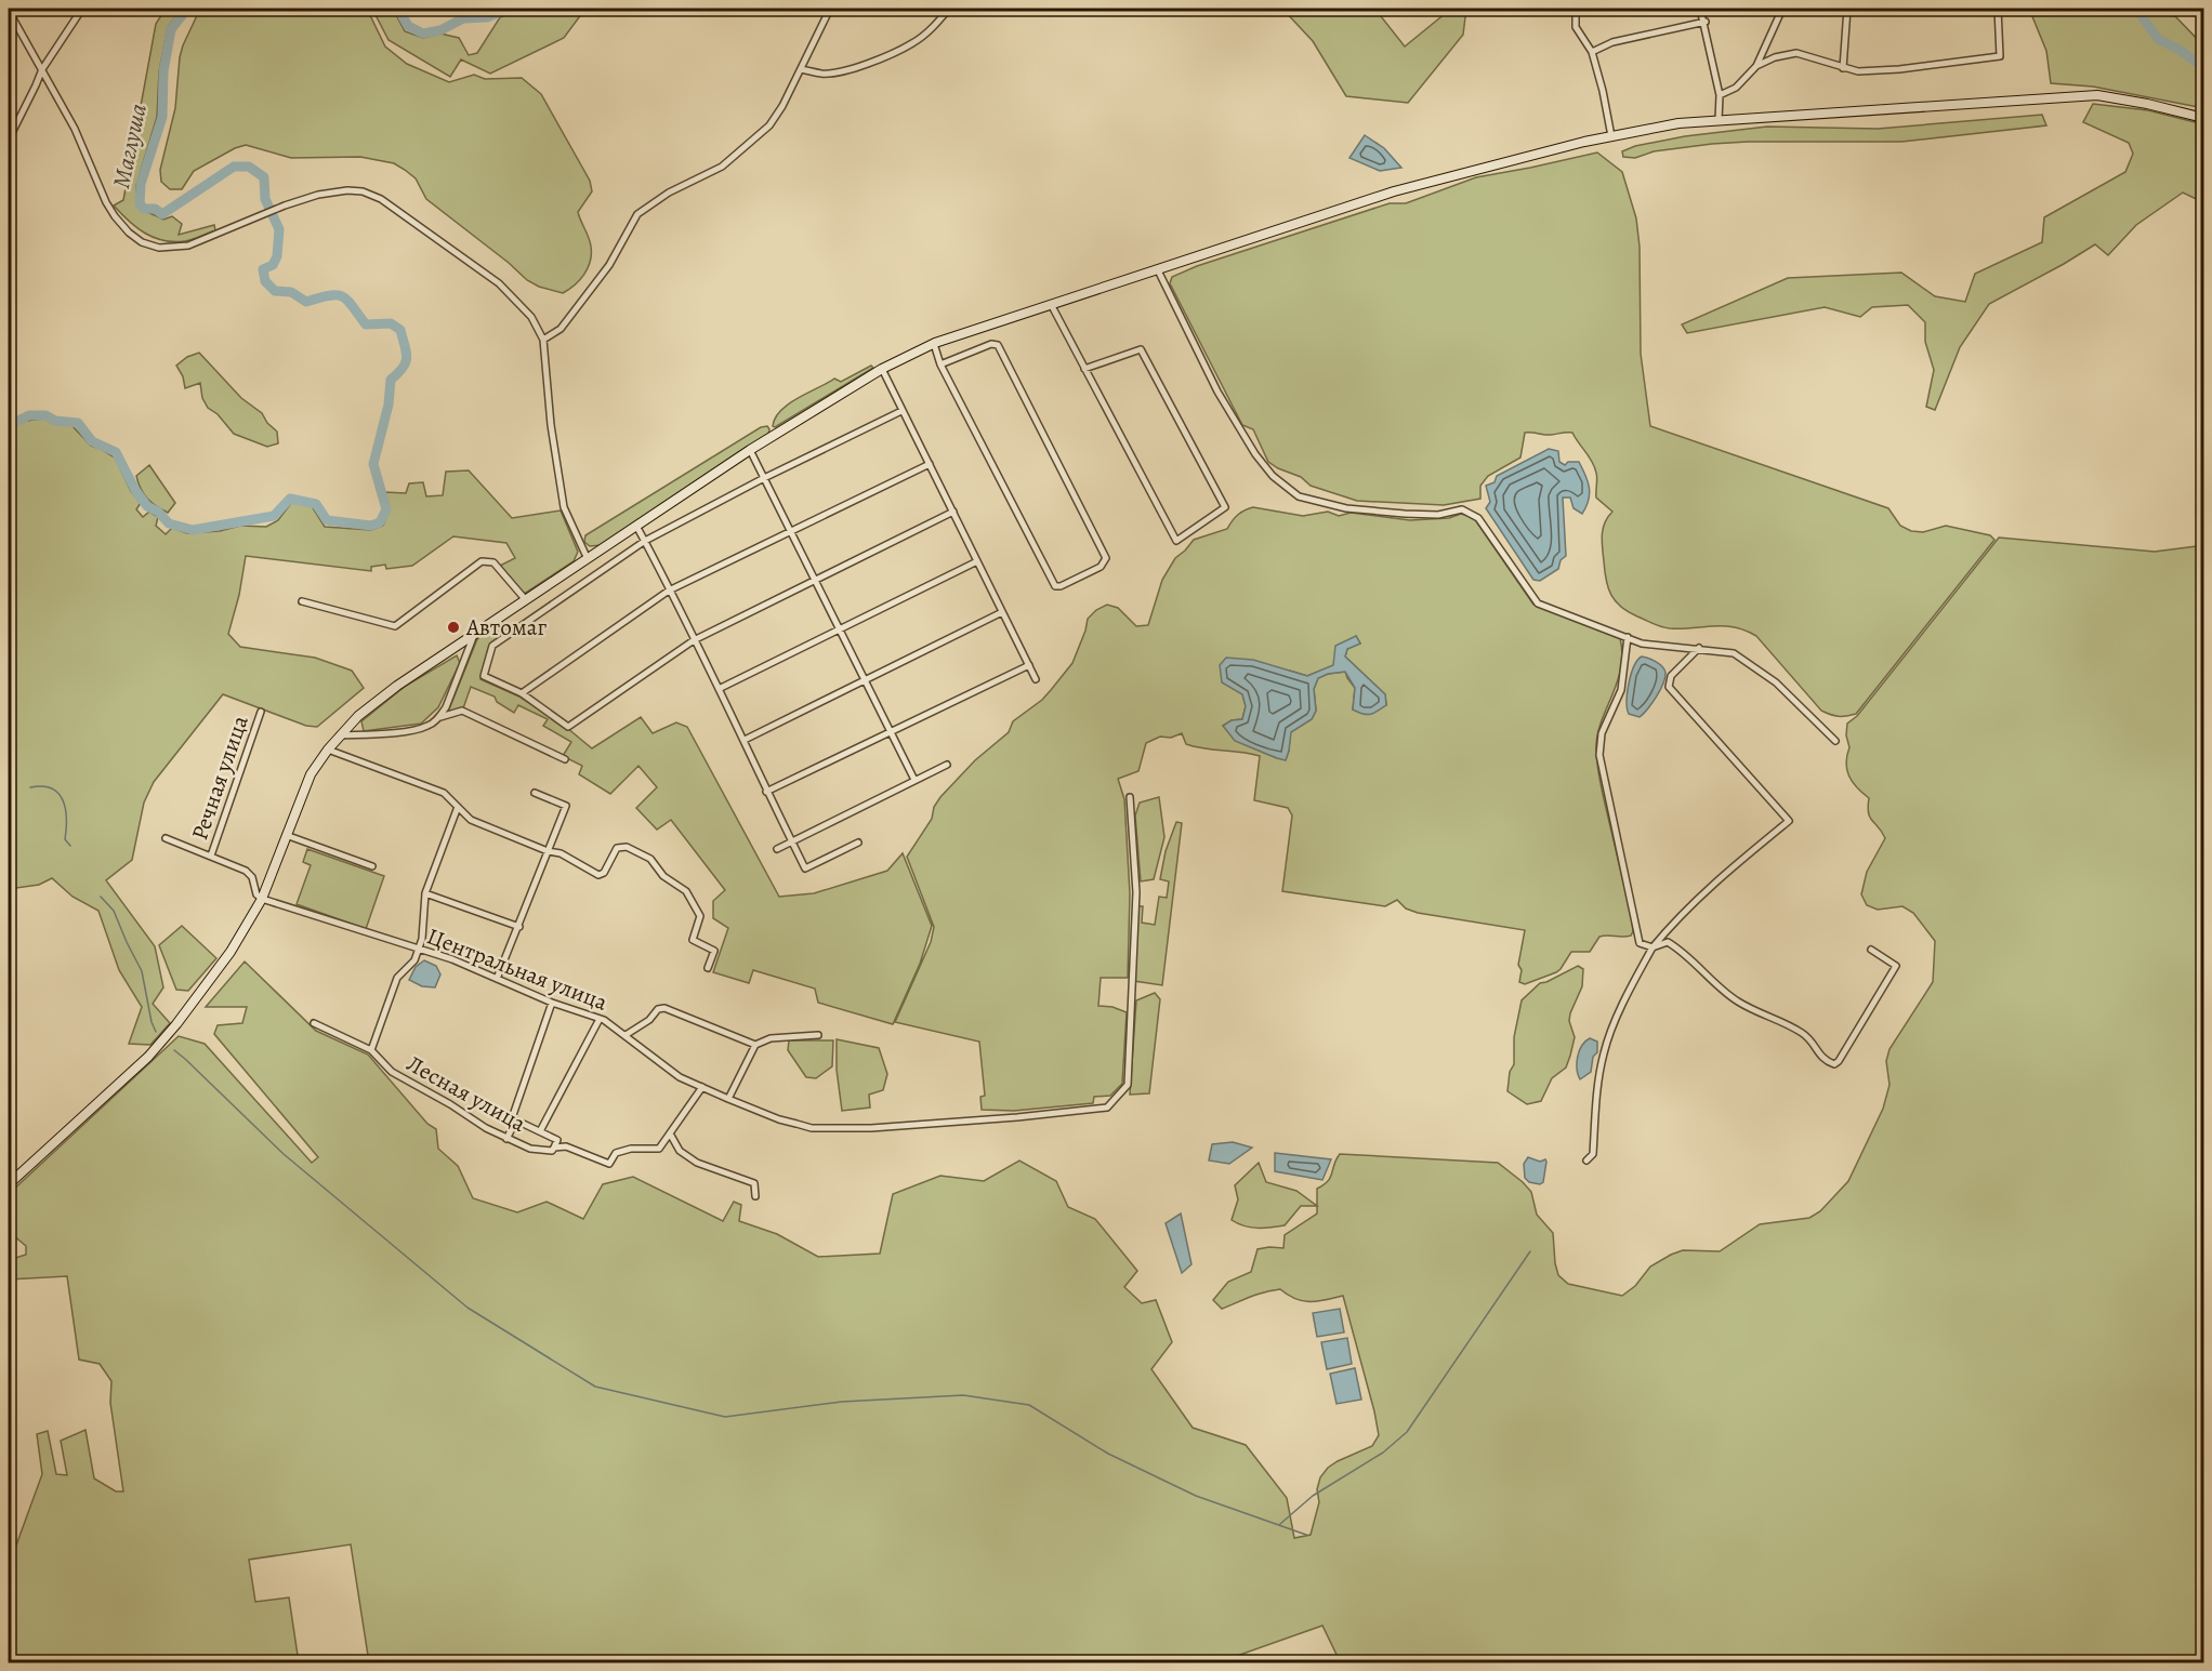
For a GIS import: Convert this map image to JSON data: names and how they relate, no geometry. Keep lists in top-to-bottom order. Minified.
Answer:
{"streets":{"street":["Речная улица","Центральная улица","Лесная улица"]},"water":["Маглуша"],"places":["Автомаг"]}
